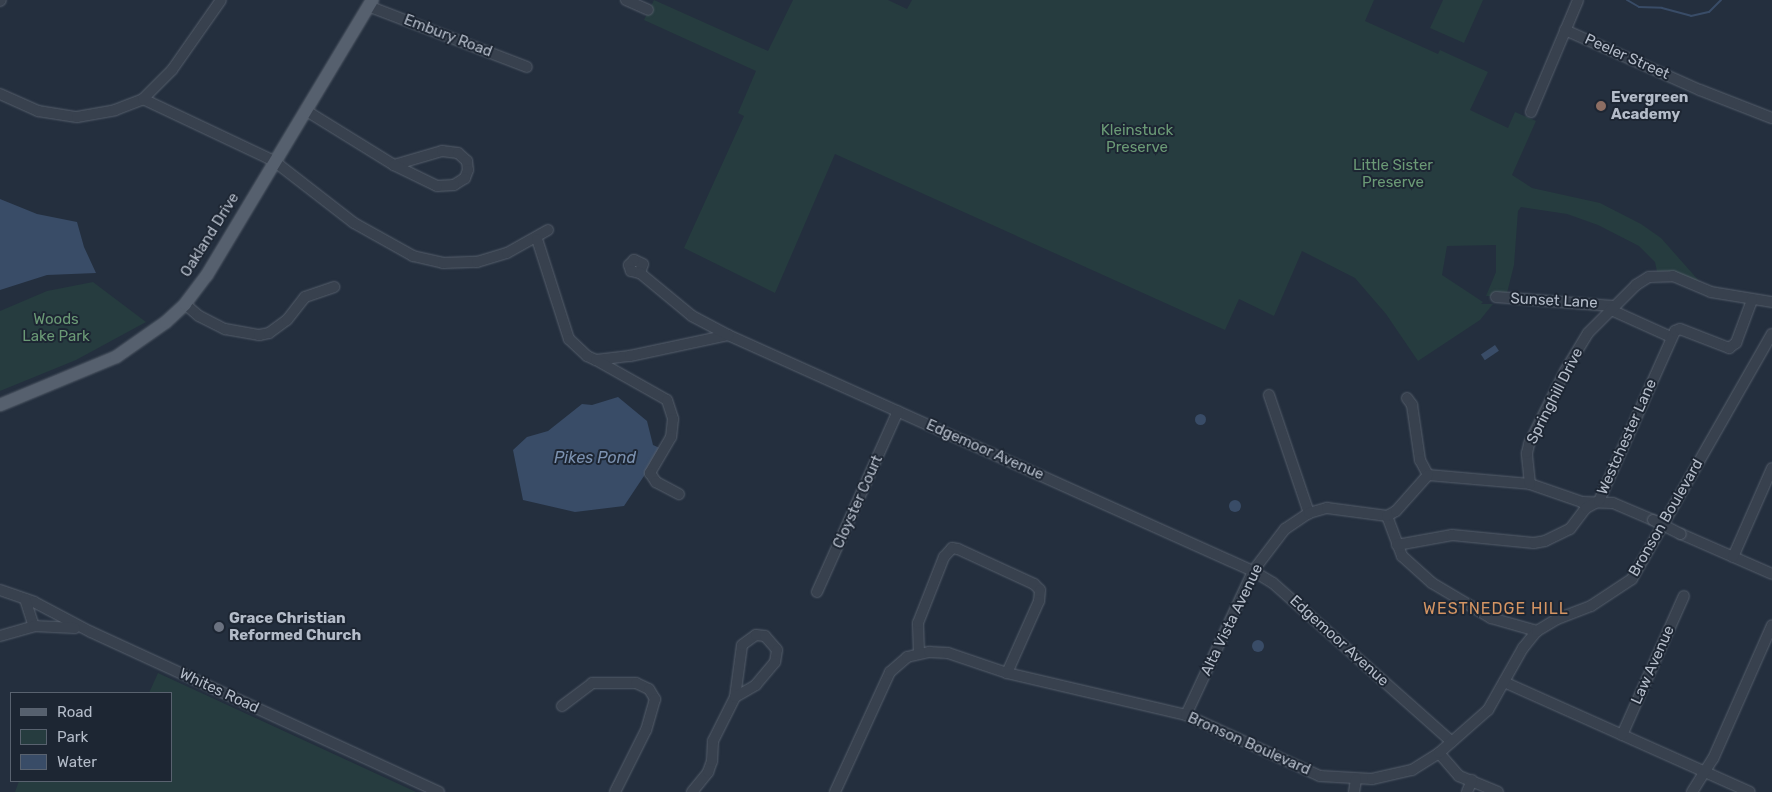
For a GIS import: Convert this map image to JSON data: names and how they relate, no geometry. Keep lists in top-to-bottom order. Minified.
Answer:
{"streets":{"main road":["Oakland Drive"],"street":["Embury Road","Peeler Street","Sunset Lane","Springhill Drive","Westchester Lane","Edgemoor Avenue","Cloyster Court","Bronson Boulevard","Alta Vista Avenue","Law Avenue","Whites Road"]},"crossings":[["Embury Road","Oakland Drive"],["Sunset Lane","Springhill Drive"],["Sunset Lane","Westchester Lane"],["Edgemoor Avenue","Cloyster Court"],["Edgemoor Avenue","Bronson Boulevard"],["Edgemoor Avenue","Alta Vista Avenue"],["Bronson Boulevard","Alta Vista Avenue"]],"districts":["WESTNEDGE HILL"],"water":["Pikes Pond"],"parks":["Kleinstuck Preserve","Little Sister Preserve","Woods Lake Park"],"places":["Evergreen Academy","Grace Christian Reformed Church"],"legend":["Road","Park","Water"]}
